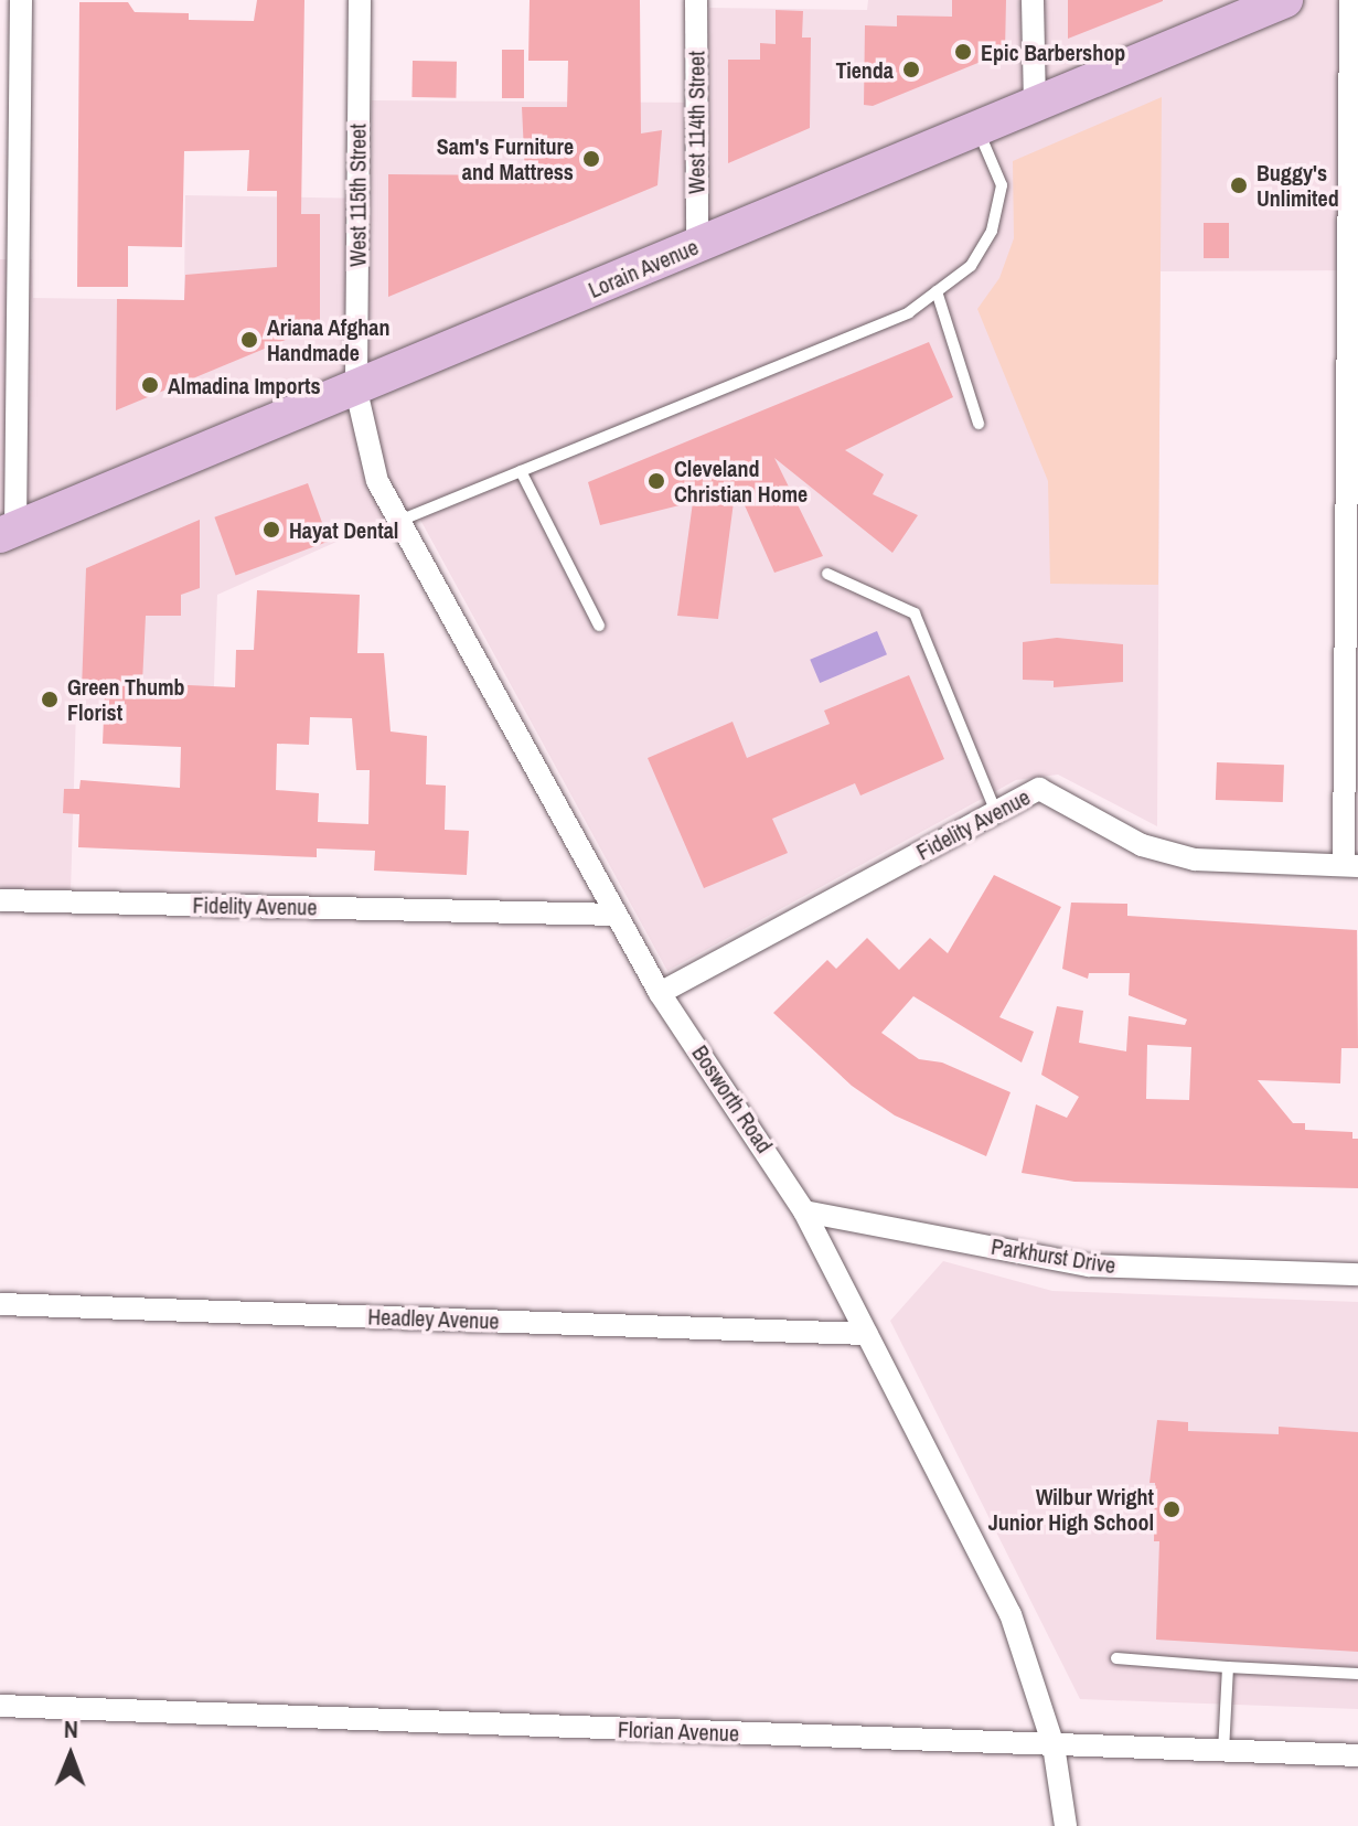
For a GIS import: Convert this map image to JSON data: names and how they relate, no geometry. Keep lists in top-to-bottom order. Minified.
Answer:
{"streets":{"main road":["Lorain Avenue"],"street":["West 114th Street","West 115th Street","Fidelity Avenue","Bosworth Road","Parkhurst Drive","Headley Avenue","Florian Avenue"]},"crossings":[["West 114th Street","Lorain Avenue"],["West 115th Street","Lorain Avenue"],["West 115th Street","Bosworth Road"],["Lorain Avenue","Bosworth Road"],["Fidelity Avenue","Bosworth Road"],["Bosworth Road","Parkhurst Drive"],["Bosworth Road","Headley Avenue"],["Bosworth Road","Florian Avenue"]],"places":["Epic Barbershop","Tienda","Sam's Furniture and Mattress","Buggy's Unlimited","Ariana Afghan Handmade","Almadina Imports","Cleveland Christian Home","Hayat Dental","Green Thumb Florist","Wilbur Wright Junior High School"],"north":"top"}
